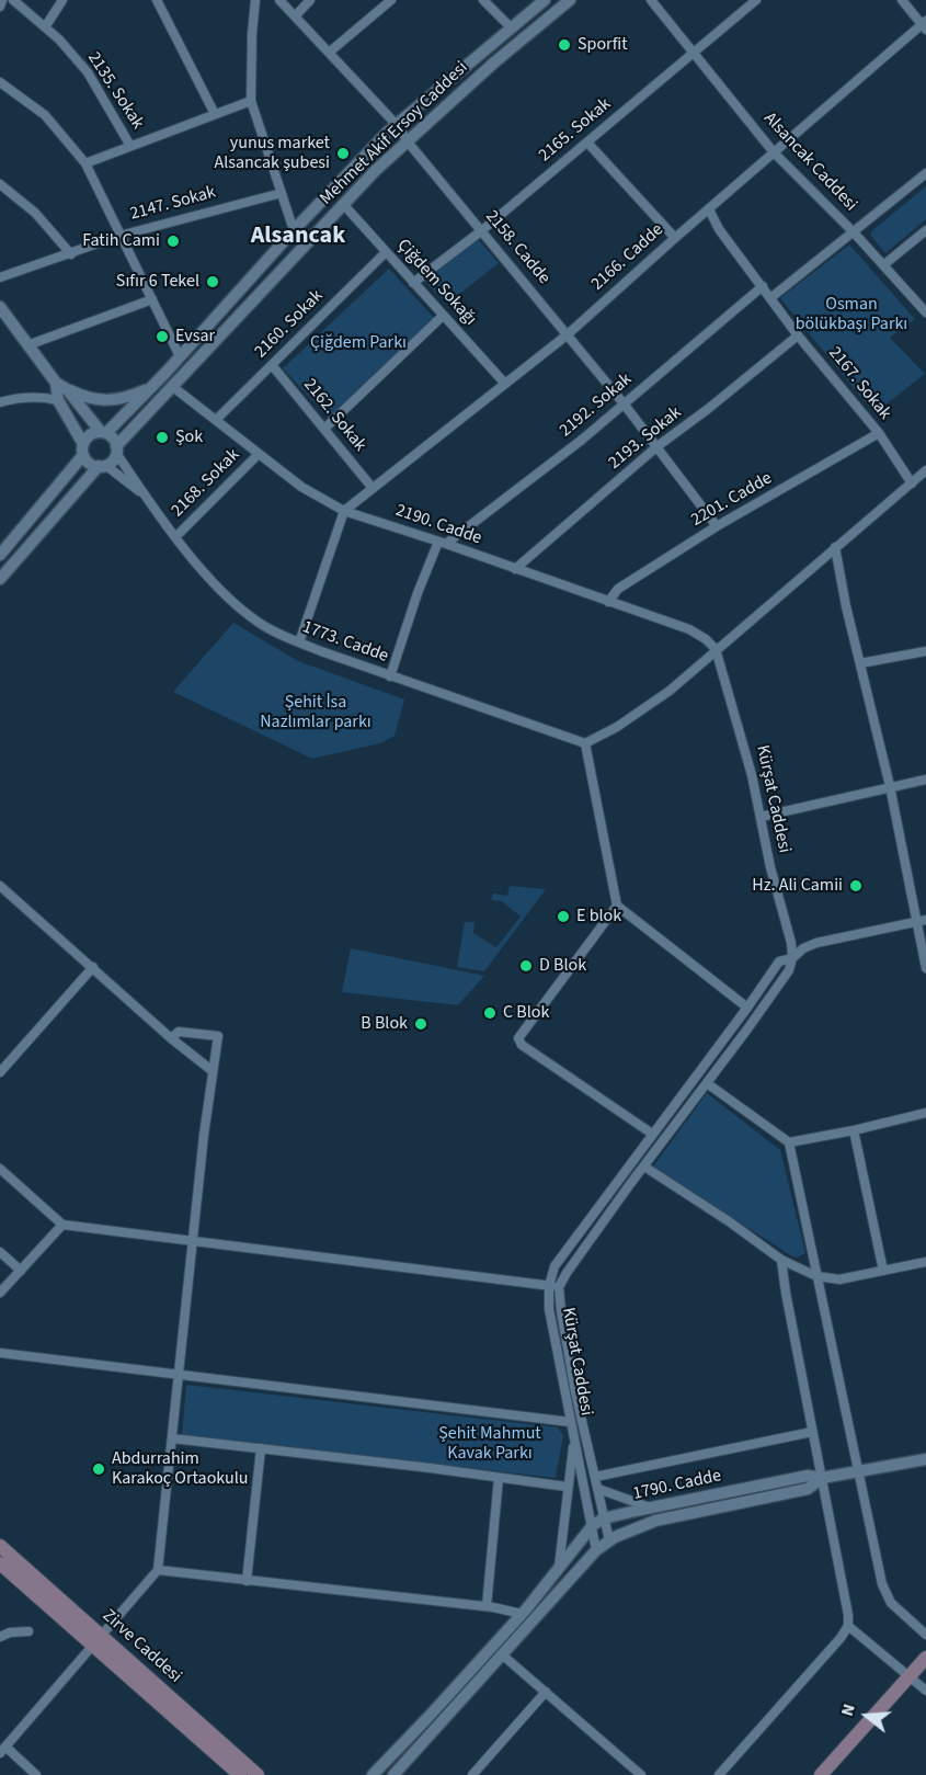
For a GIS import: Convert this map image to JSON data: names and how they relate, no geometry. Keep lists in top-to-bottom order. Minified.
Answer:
{"streets":{"main road":["Zirve Caddesi"],"street":["2135. Sokak","2165. Sokak","Mehmet Akif Ersoy Caddesi","Alsancak Caddesi","2147. Sokak","2158. Cadde","2166. Cadde","Çiğdem Sokağı","2160. Sokak","2167. Sokak","2192. Sokak","2162. Sokak","2193. Sokak","2168. Sokak","2201. Cadde","2190. Cadde","1773. Cadde","Kürşat Caddesi","1790. Cadde"]},"crossings":[["2165. Sokak","Alsancak Caddesi"],["2165. Sokak","2158. Cadde"],["2165. Sokak","Çiğdem Sokağı"],["Mehmet Akif Ersoy Caddesi","2158. Cadde"],["Mehmet Akif Ersoy Caddesi","Çiğdem Sokağı"],["Mehmet Akif Ersoy Caddesi","2190. Cadde"],["Alsancak Caddesi","2166. Cadde"],["2158. Cadde","2166. Cadde"],["2158. Cadde","2192. Sokak"],["2158. Cadde","2193. Sokak"],["2158. Cadde","2201. Cadde"],["2166. Cadde","Çiğdem Sokağı"],["2166. Cadde","2167. Sokak"],["2166. Cadde","2162. Sokak"],["2166. Cadde","2190. Cadde"],["Çiğdem Sokağı","2160. Sokak"],["2160. Sokak","2162. Sokak"],["2160. Sokak","2190. Cadde"],["2167. Sokak","2192. Sokak"],["2167. Sokak","2193. Sokak"],["2167. Sokak","2201. Cadde"],["2192. Sokak","2190. Cadde"],["2193. Sokak","2190. Cadde"],["2168. Sokak","2190. Cadde"],["2168. Sokak","1773. Cadde"],["2201. Cadde","2190. Cadde"],["2190. Cadde","Kürşat Caddesi"],["Kürşat Caddesi","1790. Cadde"]],"districts":["Alsancak"],"parks":["Osman bölükbaşı Parkı","Çiğdem Parkı","Şehit İsa Nazlımlar parkı","Şehit Mahmut Kavak Parkı"],"places":["Sporfit","yunus market Alsancak şubesi","Fatih Cami","Sıfır 6 Tekel","Evsar","Şok","Hz. Ali Camii","E blok","D Blok","C Blok","B Blok","Abdurrahim Karakoç Ortaokulu"],"north":"left"}
